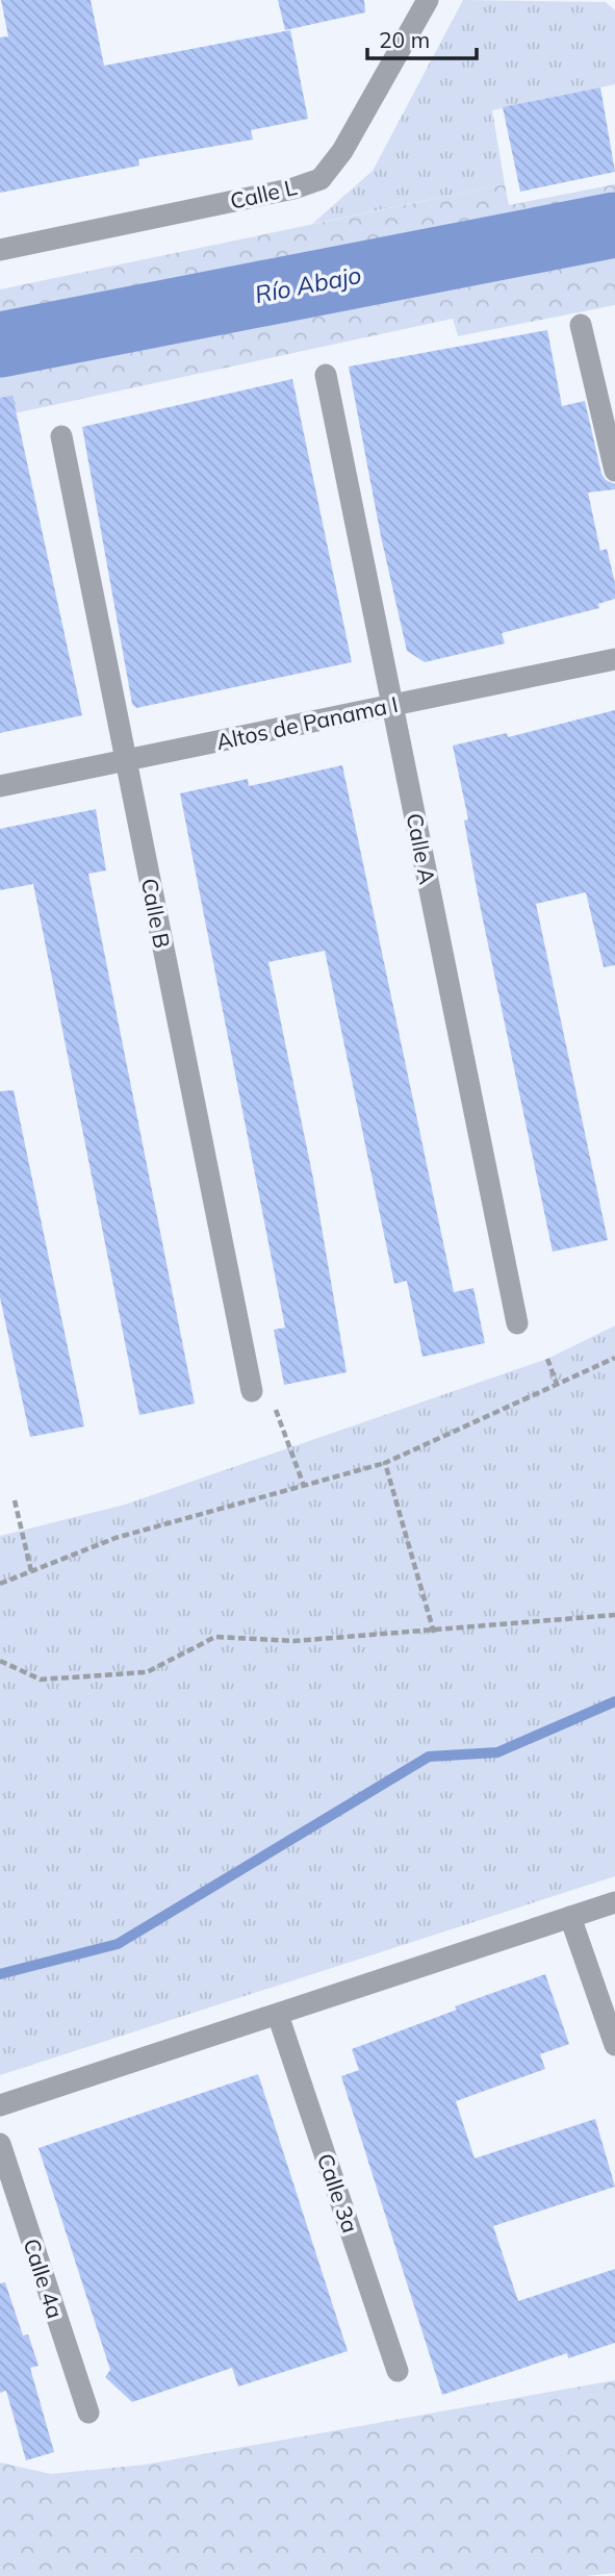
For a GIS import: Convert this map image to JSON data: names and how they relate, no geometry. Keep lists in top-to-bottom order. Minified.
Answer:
{"streets":{"street":["Calle L","Altos de Panama I","Calle A","Calle B","Calle 3a","Calle 4a"]},"crossings":[["Altos de Panama I","Calle A"],["Altos de Panama I","Calle B"]],"water":["Río Abajo"],"scale_bar":"20 m"}
